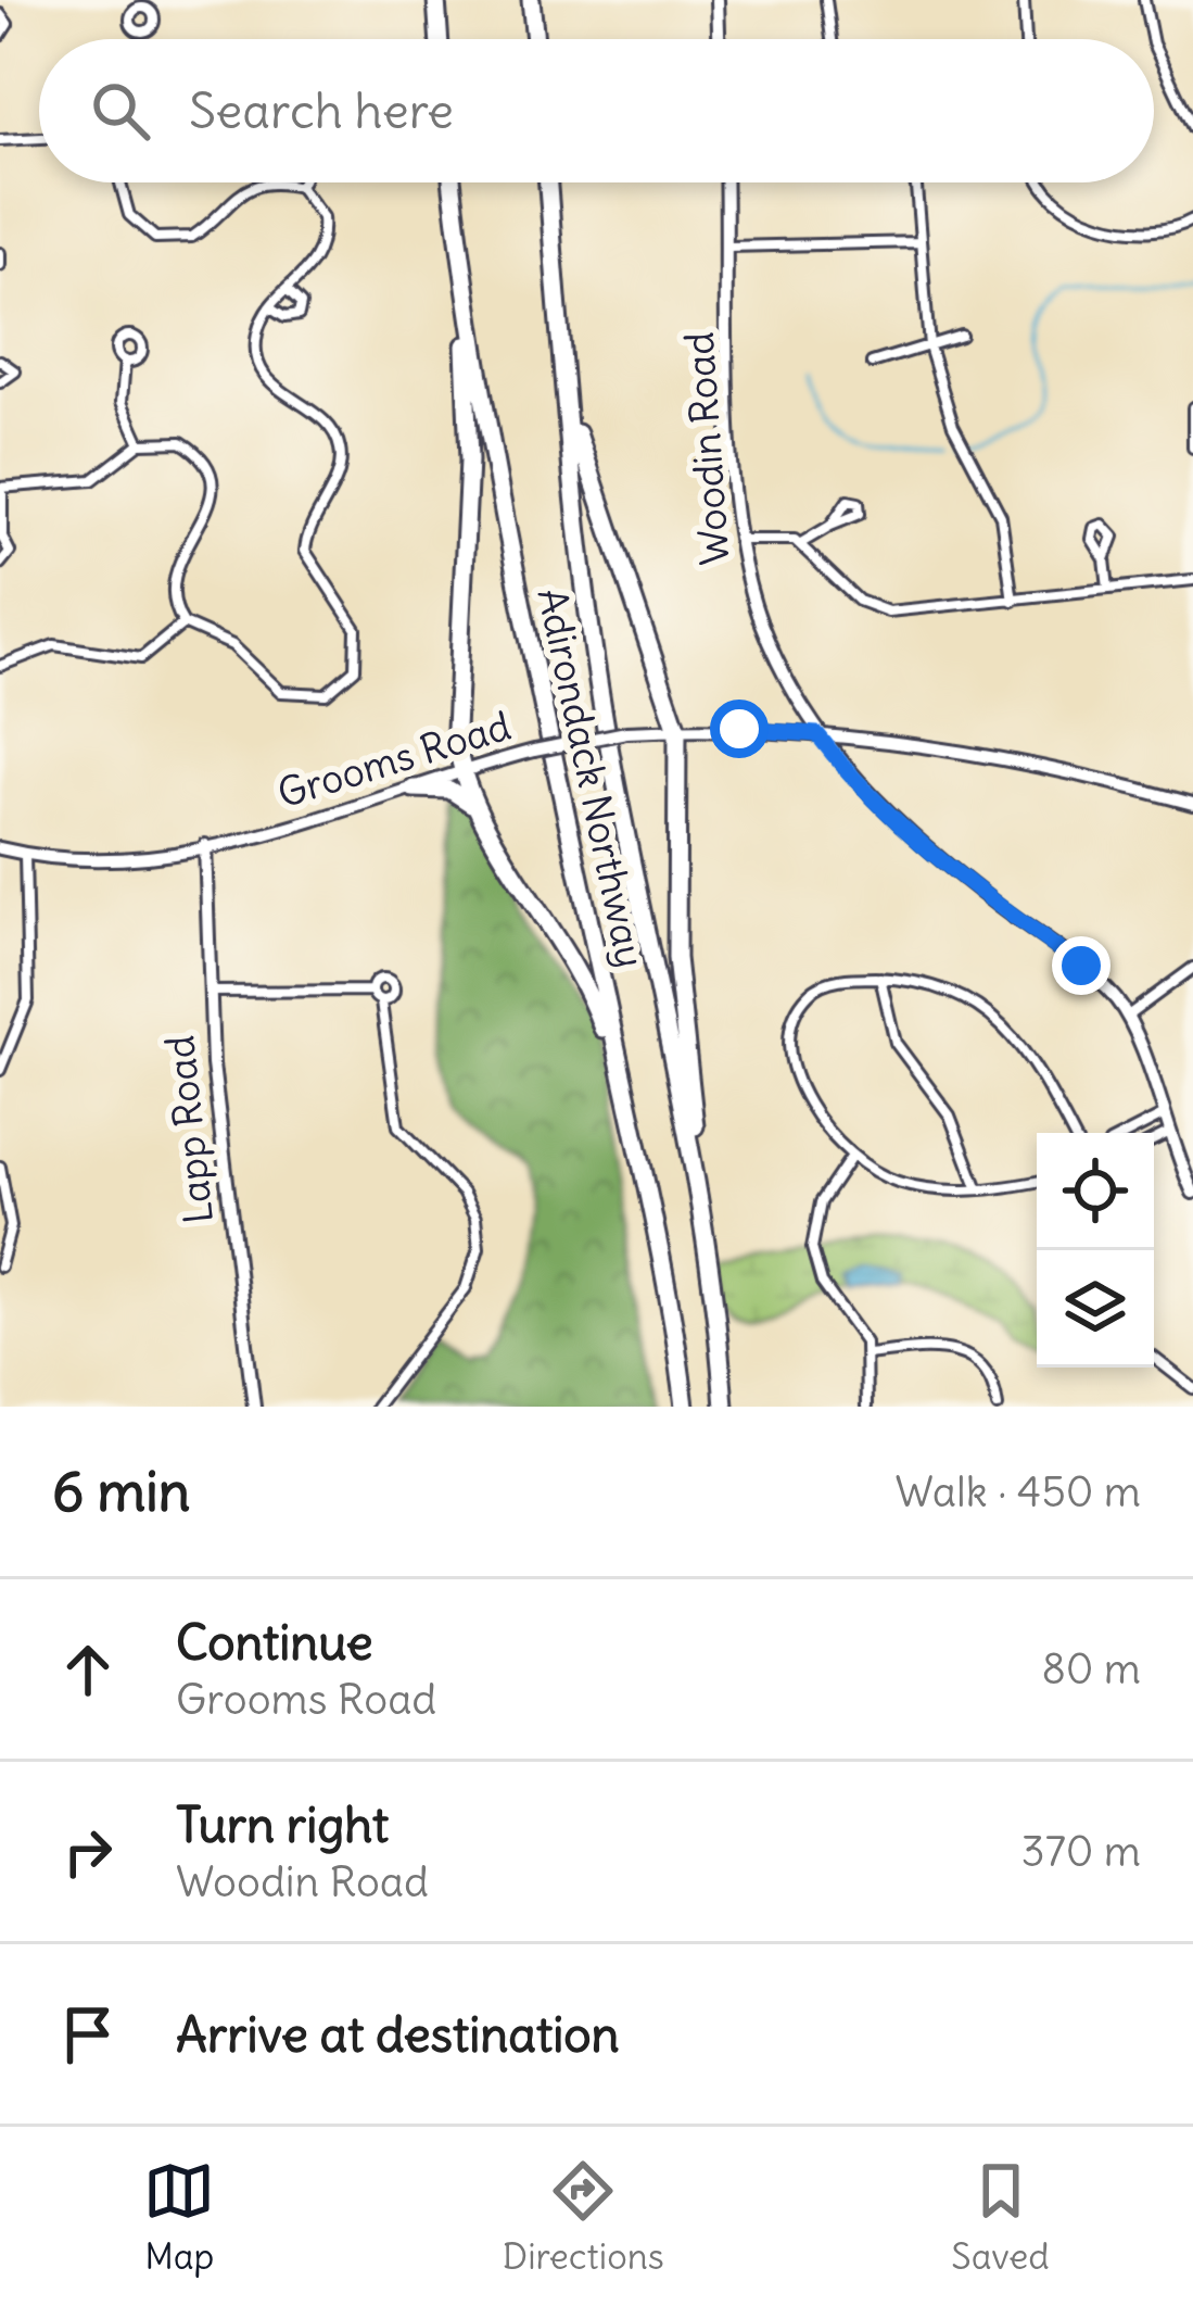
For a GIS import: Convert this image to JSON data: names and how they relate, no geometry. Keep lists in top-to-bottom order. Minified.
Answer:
{"streets":{"highway":["Adirondack Northway"],"street":["Woodin Road","Grooms Road","Lapp Road"]},"crossings":[["Woodin Road","Grooms Road"],["Grooms Road","Lapp Road"]],"page":{"search":"Search here","heading":["6 min","Walk · 450 m"],"list":[["Continue","Grooms Road","80 m"],["Turn right","Woodin Road","370 m"],"Arrive at destination"],"nav":["Map","Directions","Saved"]}}
